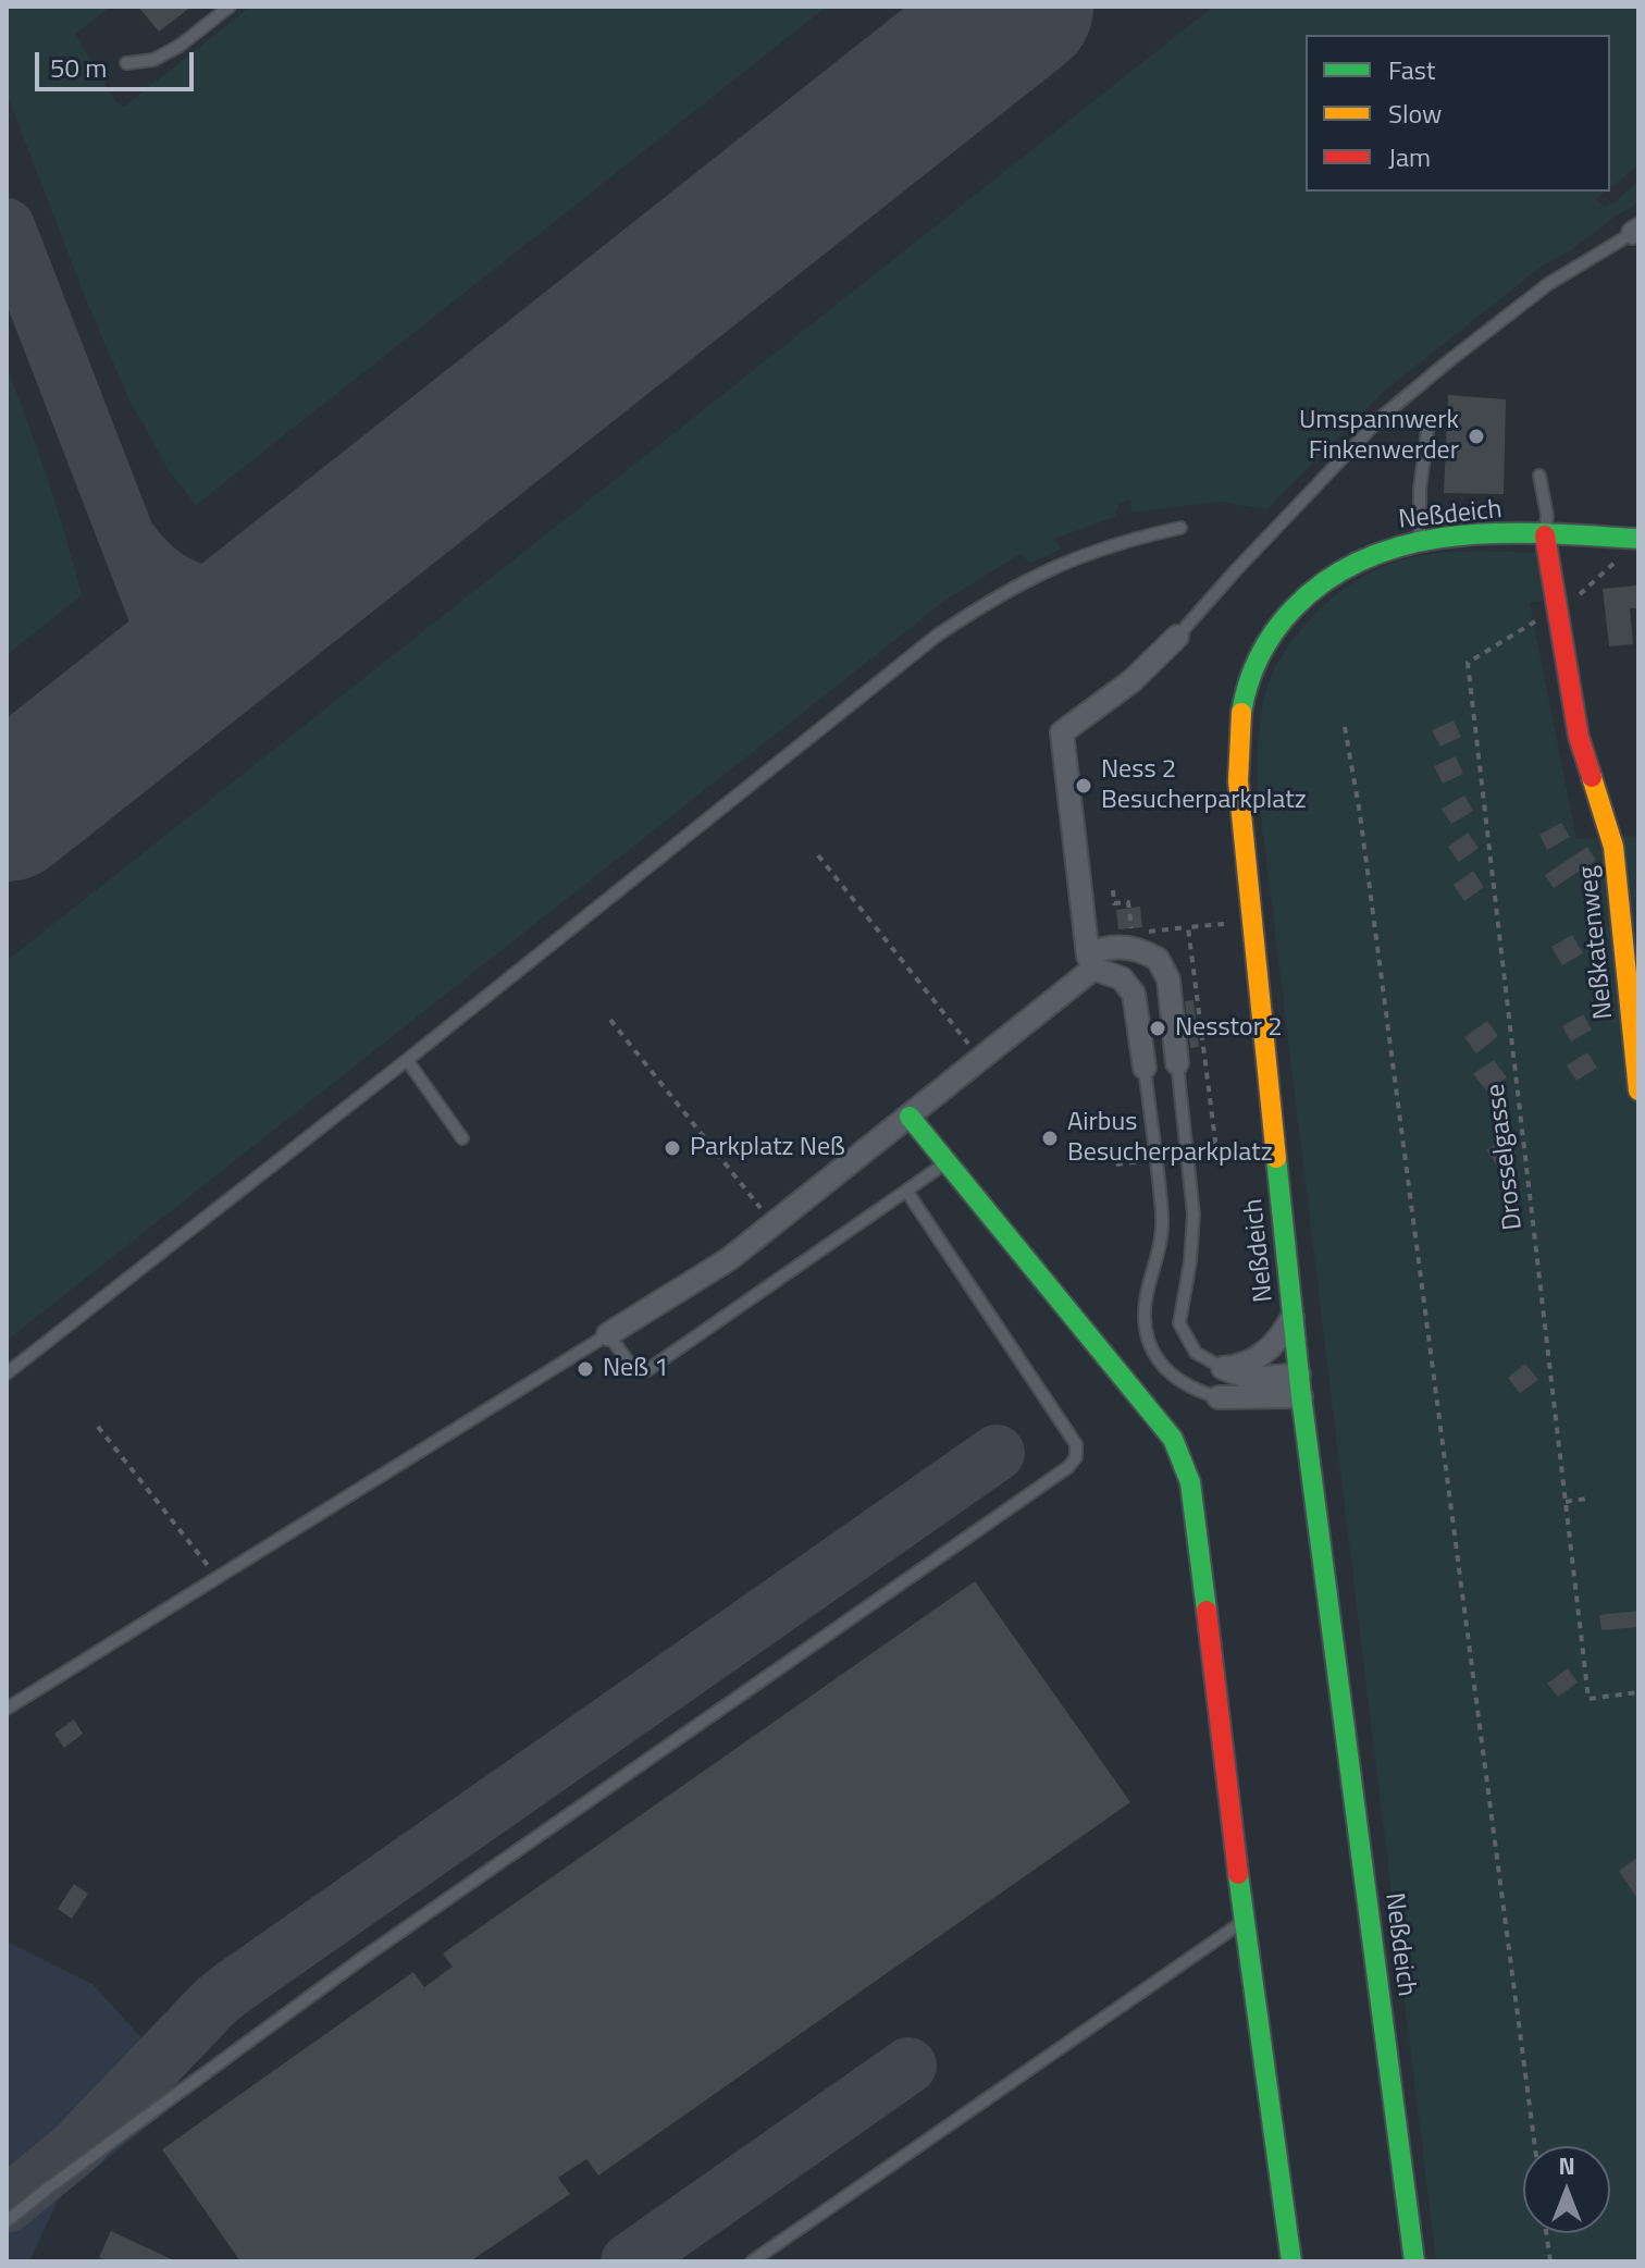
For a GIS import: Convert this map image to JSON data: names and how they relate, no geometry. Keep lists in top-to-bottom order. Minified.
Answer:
{"streets":{"street":["Neßdeich","Neßkatenweg"],"path":["Drosselgasse"]},"crossings":[["Neßdeich","Neßkatenweg"],["Neßkatenweg","Drosselgasse"]],"places":["Umspannwerk Finkenwerder","Ness 2 Besucherparkplatz","Nesstor 2","Airbus Besucherparkplatz","Parkplatz Neß","Neß 1"],"legend":["Fast","Slow","Jam"],"scale_bar":"50 m","north":"top"}
